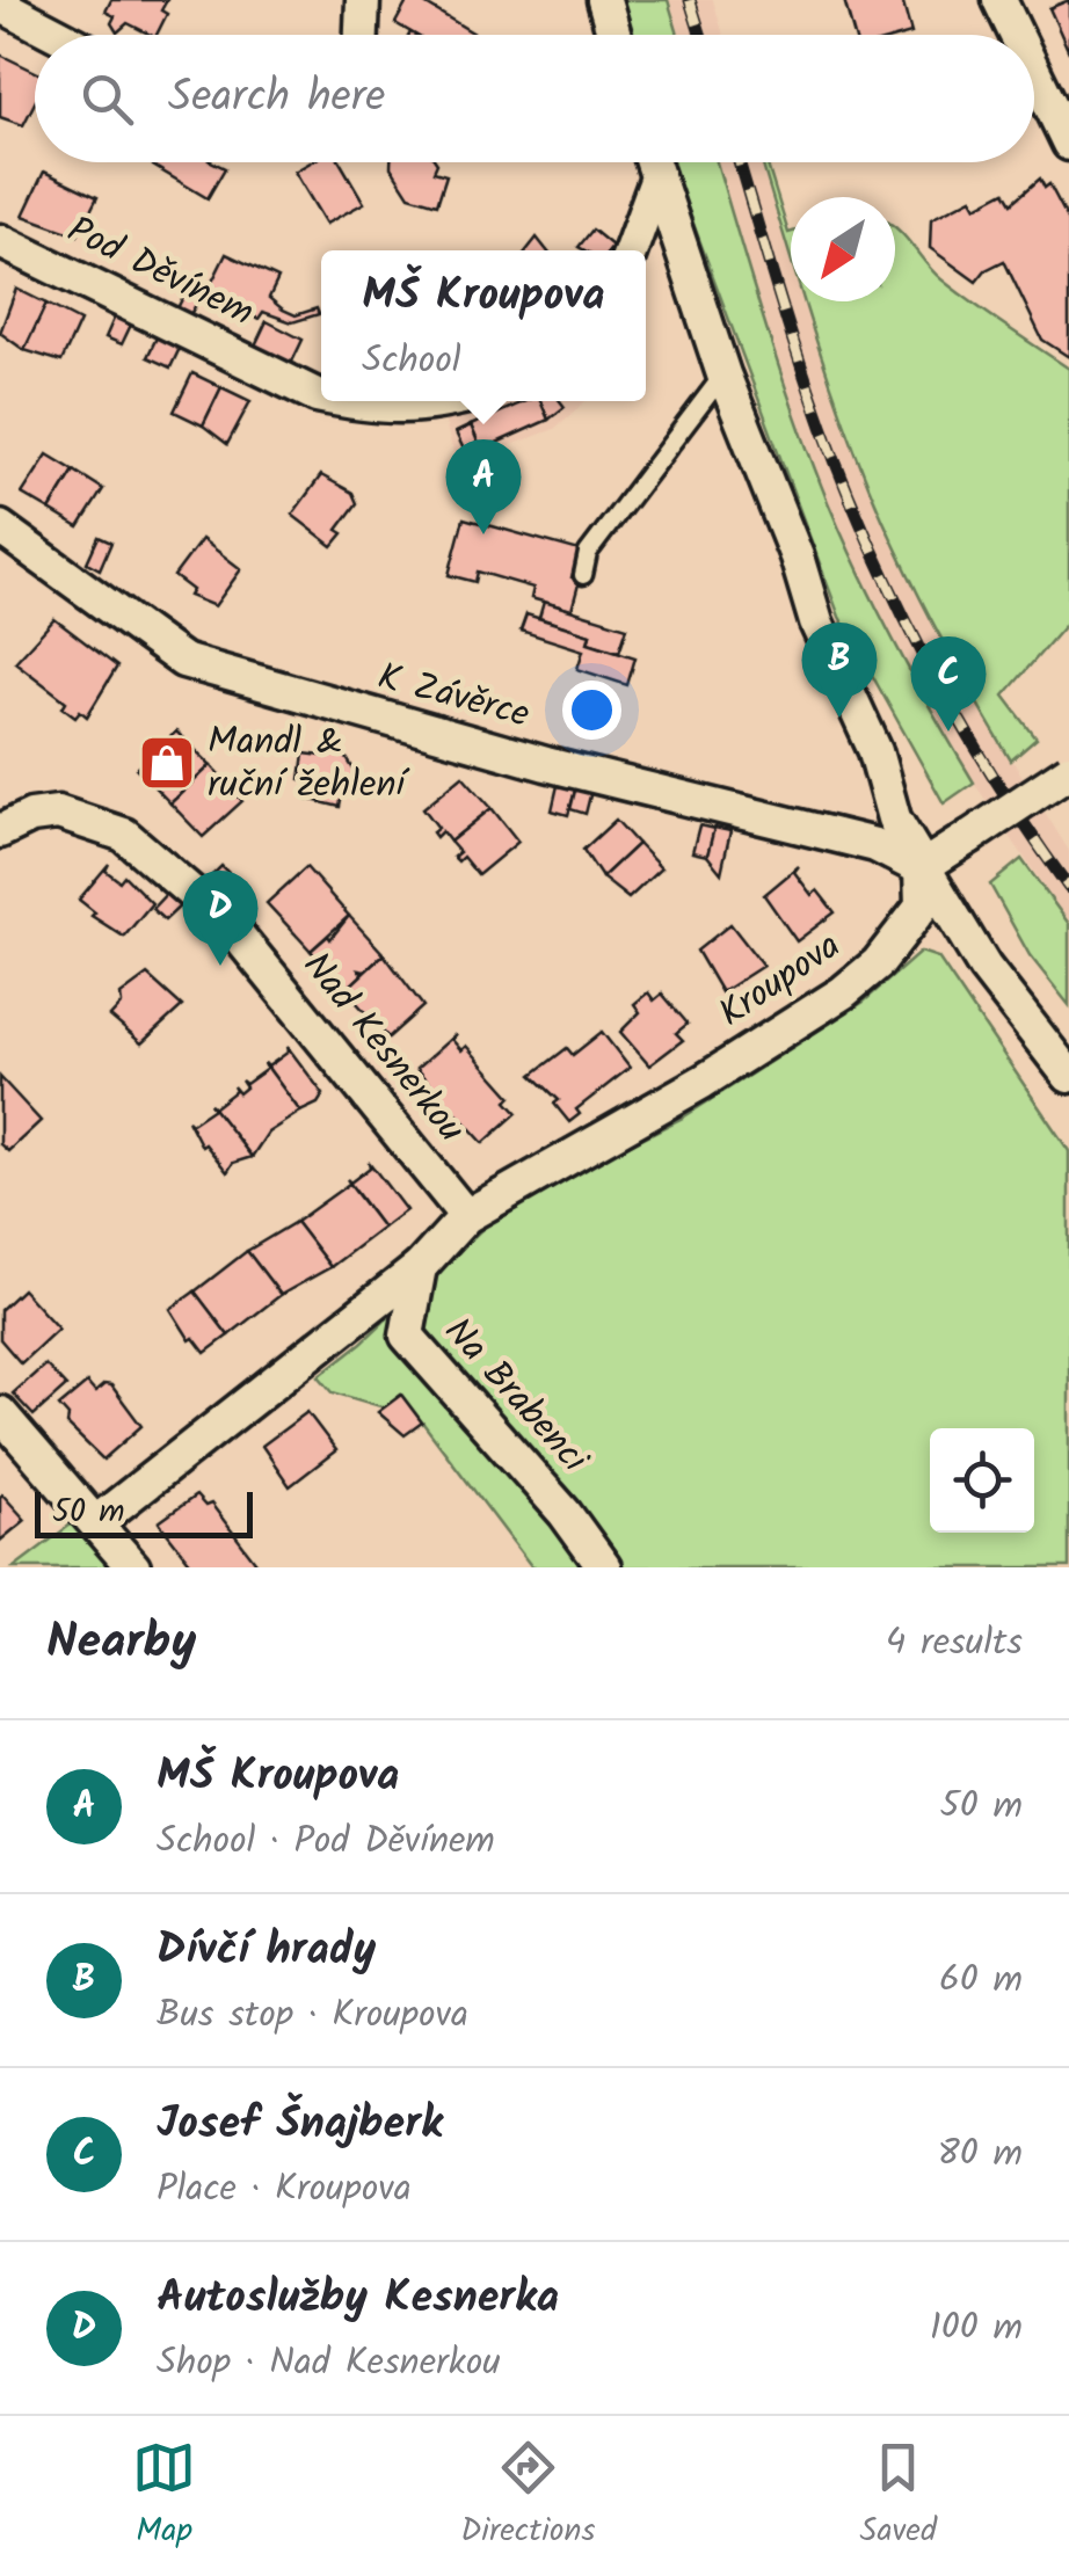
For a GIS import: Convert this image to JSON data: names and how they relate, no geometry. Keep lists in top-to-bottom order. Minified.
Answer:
{"streets":{"street":["Pod Děvínem","K Závěrce","Kroupova","Nad Kesnerkou","Na Brabenci"]},"crossings":[["K Závěrce","Kroupova"],["Kroupova","Nad Kesnerkou"],["Kroupova","Na Brabenci"]],"places":{"shop":["Mandl & ruční žehlení"]},"scale_bar":"50 m","north":"bottom left","page":{"search":"Search here","popup":["MŠ Kroupova","School"],"pins":["A","B","C","D"],"scale":"50 m","heading":["Nearby","4 results"],"list":[{"mark":"A","name":"MŠ Kroupova","note":"School · Pod Děvínem","value":"50 m"},{"mark":"B","name":"Dívčí hrady","note":"Bus stop · Kroupova","value":"60 m"},{"mark":"C","name":"Josef Šnajberk","note":"Place · Kroupova","value":"80 m"},{"mark":"D","name":"Autoslužby Kesnerka","note":"Shop · Nad Kesnerkou","value":"100 m"}],"nav":["Map","Directions","Saved"]}}
